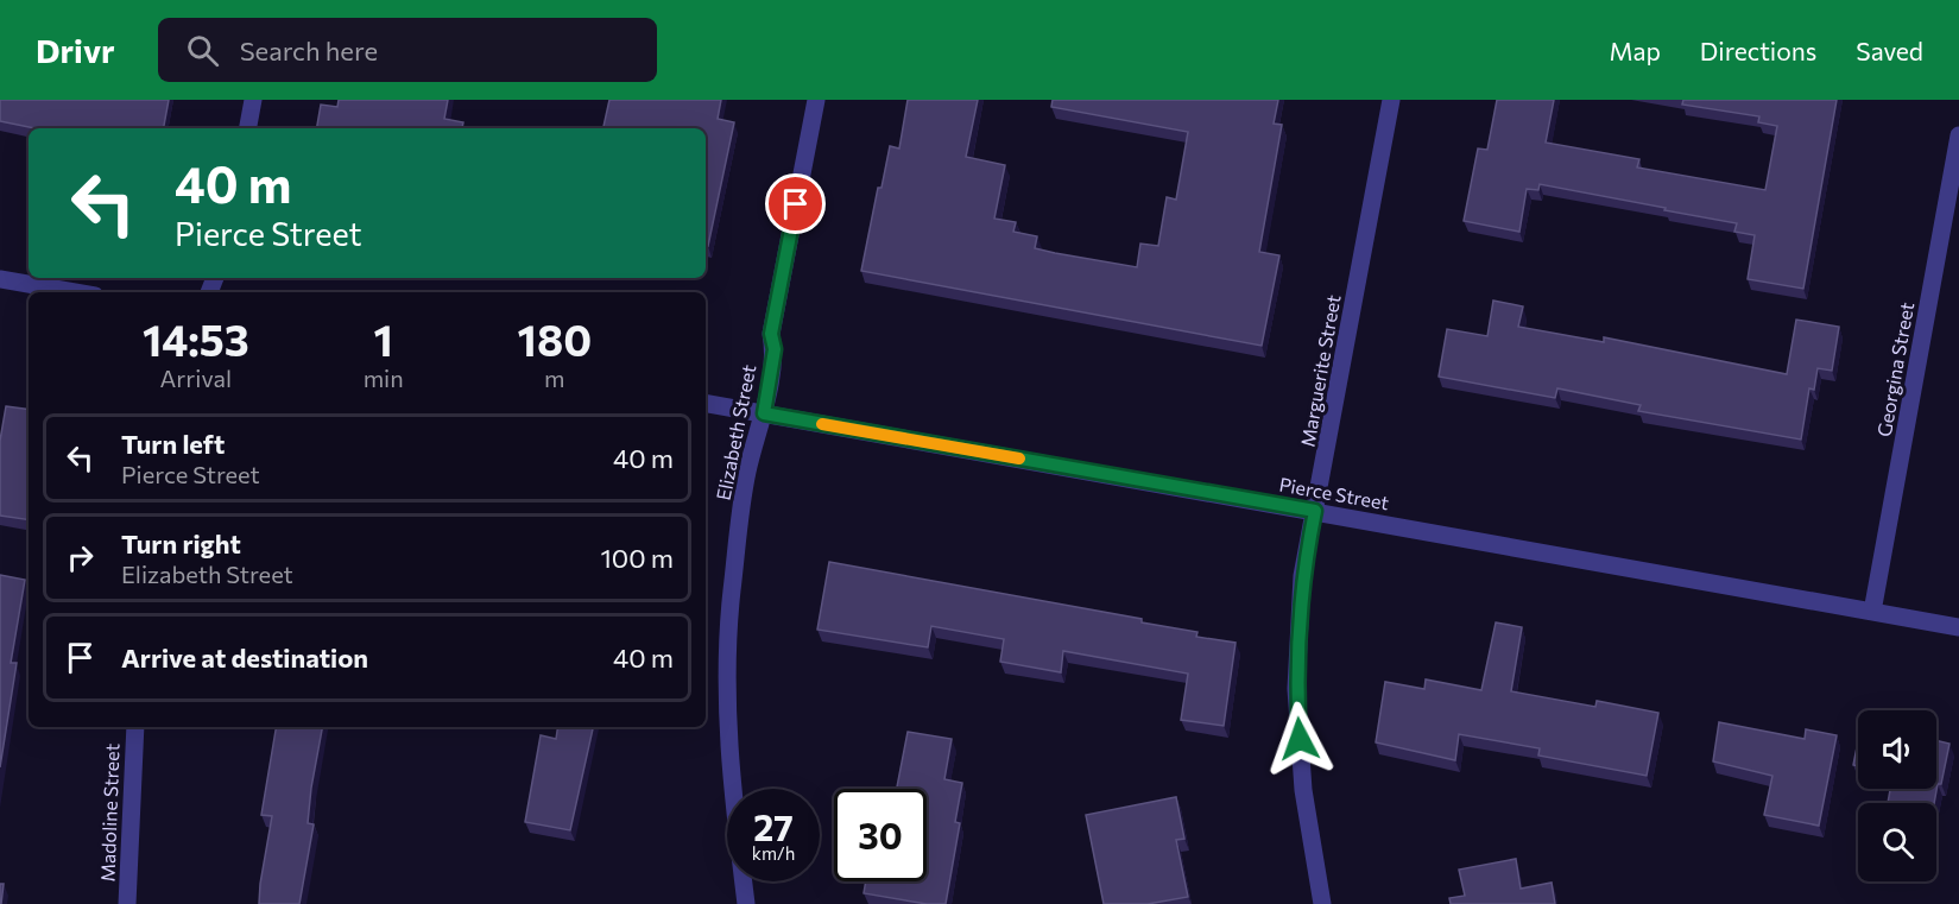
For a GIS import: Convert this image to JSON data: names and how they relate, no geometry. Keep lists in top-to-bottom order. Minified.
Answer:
{"streets":{"street":["Georgina Street","Marguerite Street","Elizabeth Street","Pierce Street","Madoline Street"]},"crossings":[["Georgina Street","Pierce Street"],["Marguerite Street","Pierce Street"],["Elizabeth Street","Pierce Street"]],"page":{"header":"Drivr","search":"Search here","nav":["Map","Directions","Saved"],"turn":["40 m","Pierce Street"],"eta":["14:53","Arrival","1","min","180","m"],"list":[{"name":"Turn left","note":"Pierce Street","value":"40 m"},{"name":"Turn right","note":"Elizabeth Street","value":"100 m"},{"name":"Arrive at destination","value":"40 m"}],"speed":"27 km/h","limit":"30"}}
